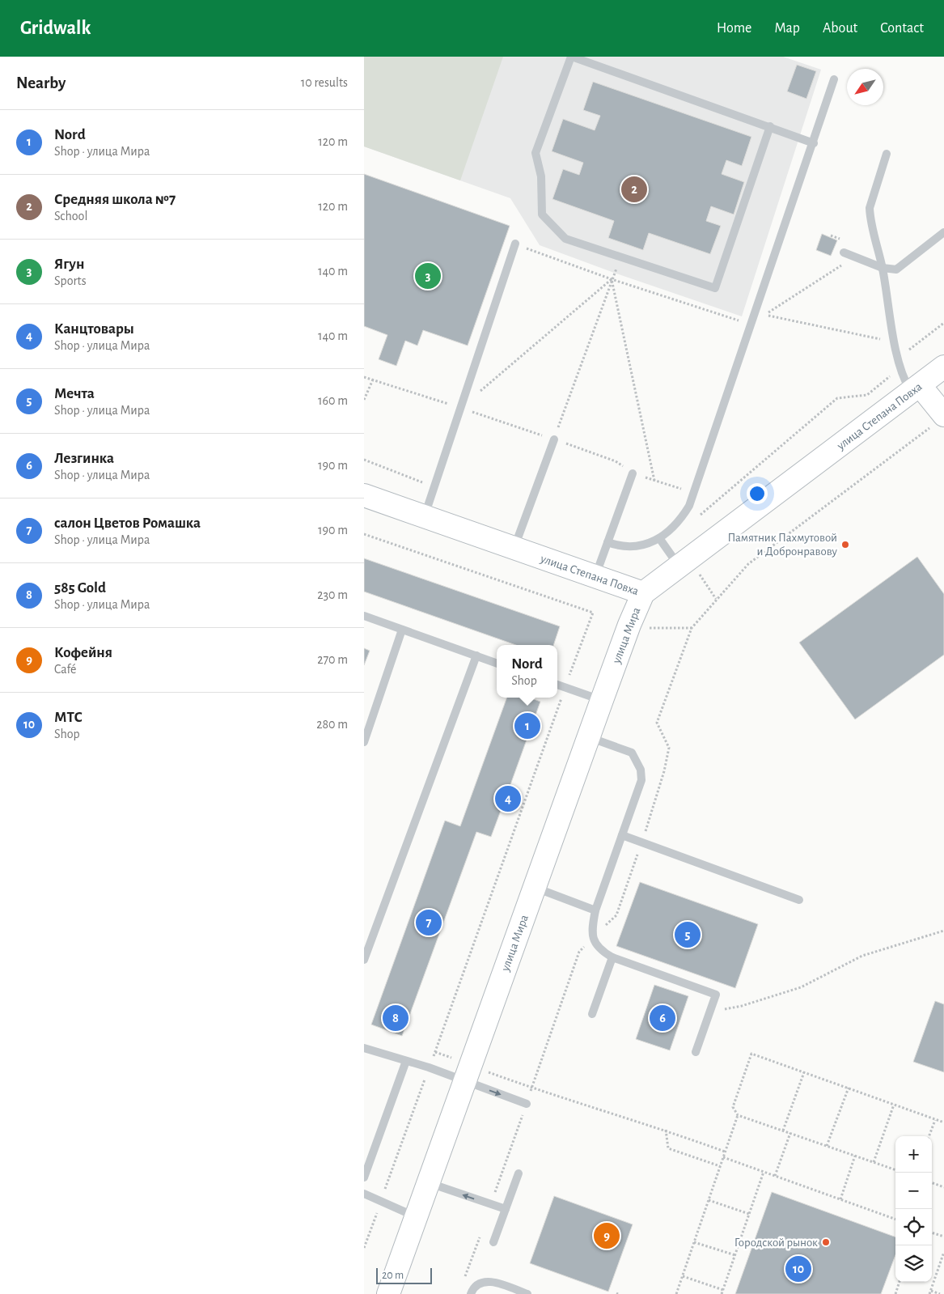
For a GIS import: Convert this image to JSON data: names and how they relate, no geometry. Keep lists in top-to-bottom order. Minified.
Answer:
{"streets":{"street":["улица Степана Повха","улица Мира"]},"crossings":[["улица Степана Повха","улица Мира"]],"places":["Памятник Пахмутовой и Добронравову","Городской рынок"],"scale_bar":"20 m","north":"bottom left","page":{"header":"Gridwalk","nav":["Home","Map","About","Contact"],"heading":["Nearby","10 results"],"list":[{"mark":"1","name":"Nord","note":"Shop · улица Мира","value":"120 m"},{"mark":"2","name":"Средняя школа №7","note":"School","value":"120 m"},{"mark":"3","name":"Ягун","note":"Sports","value":"140 m"},{"mark":"4","name":"Канцтовары","note":"Shop · улица Мира","value":"140 m"},{"mark":"5","name":"Мечта","note":"Shop · улица Мира","value":"160 m"},{"mark":"6","name":"Лезгинка","note":"Shop · улица Мира","value":"190 m"},{"mark":"7","name":"салон Цветов Ромашка","note":"Shop · улица Мира","value":"190 m"},{"mark":"8","name":"585 Gold","note":"Shop · улица Мира","value":"230 m"},{"mark":"9","name":"Кофейня","note":"Café","value":"270 m"},{"mark":"10","name":"МТС","note":"Shop","value":"280 m"}],"pins":["2","3","1","4","7","5","6","8","9","10"],"popup":["Nord","Shop"],"map_buttons":["+","−"],"scale":"20 m"}}
